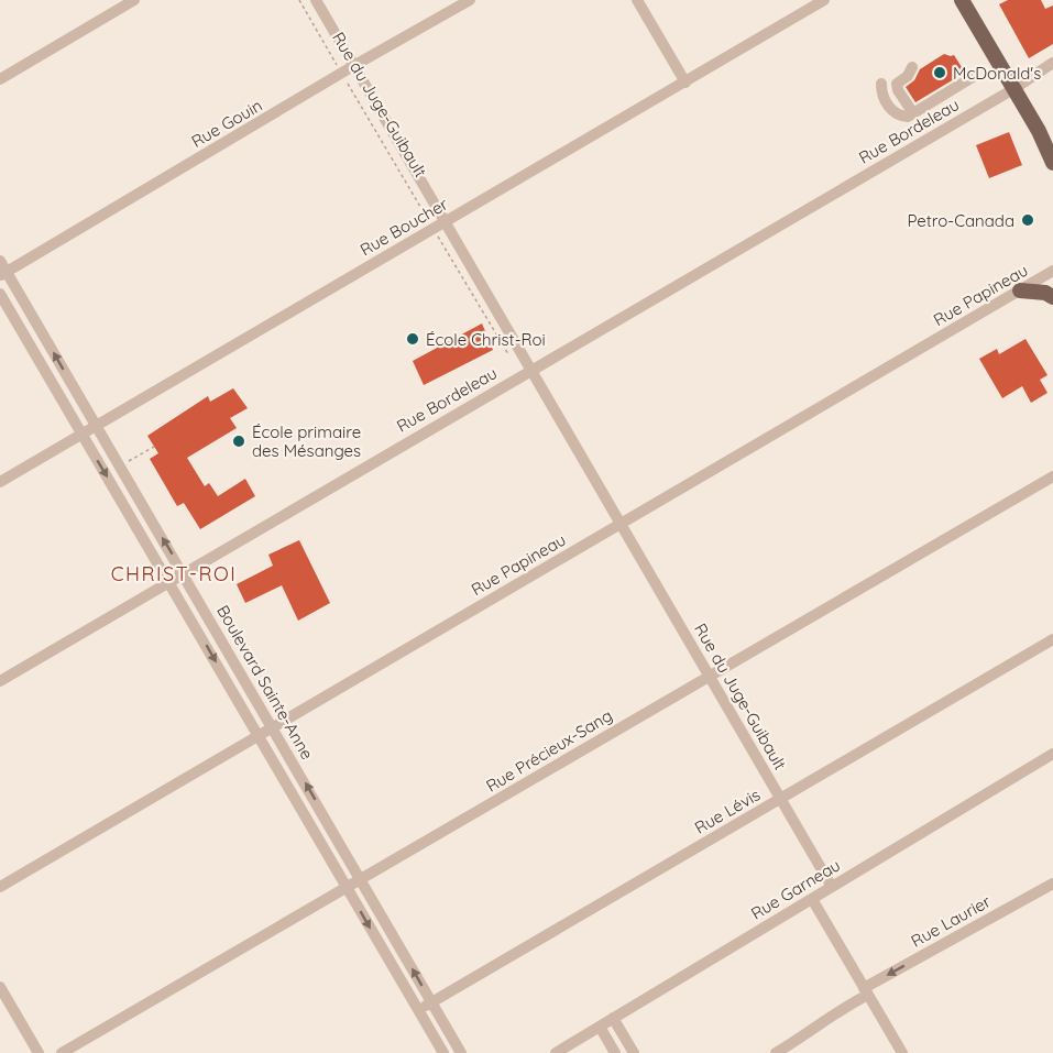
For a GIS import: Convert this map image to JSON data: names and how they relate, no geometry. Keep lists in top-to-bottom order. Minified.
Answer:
{"streets":{"street":["Rue du Juge-Guibault","Rue Gouin","Rue Bordeleau","Rue Boucher","Rue Papineau","Boulevard Sainte-Anne","Rue Précieux-Sang","Rue Lévis","Rue Garneau","Rue Laurier"]},"crossings":[["Rue du Juge-Guibault","Rue Gouin"],["Rue du Juge-Guibault","Rue Bordeleau"],["Rue du Juge-Guibault","Rue Boucher"],["Rue du Juge-Guibault","Rue Papineau"],["Rue du Juge-Guibault","Rue Précieux-Sang"],["Rue du Juge-Guibault","Rue Lévis"],["Rue du Juge-Guibault","Rue Garneau"],["Rue Gouin","Boulevard Sainte-Anne"],["Rue Bordeleau","Boulevard Sainte-Anne"],["Rue Boucher","Boulevard Sainte-Anne"],["Rue Papineau","Boulevard Sainte-Anne"],["Boulevard Sainte-Anne","Rue Précieux-Sang"],["Boulevard Sainte-Anne","Rue Lévis"]],"one_way":["Rue Laurier"],"districts":["CHRIST-ROI"],"places":["McDonald's","Petro-Canada","École Christ-Roi","École primaire des Mésanges"]}
